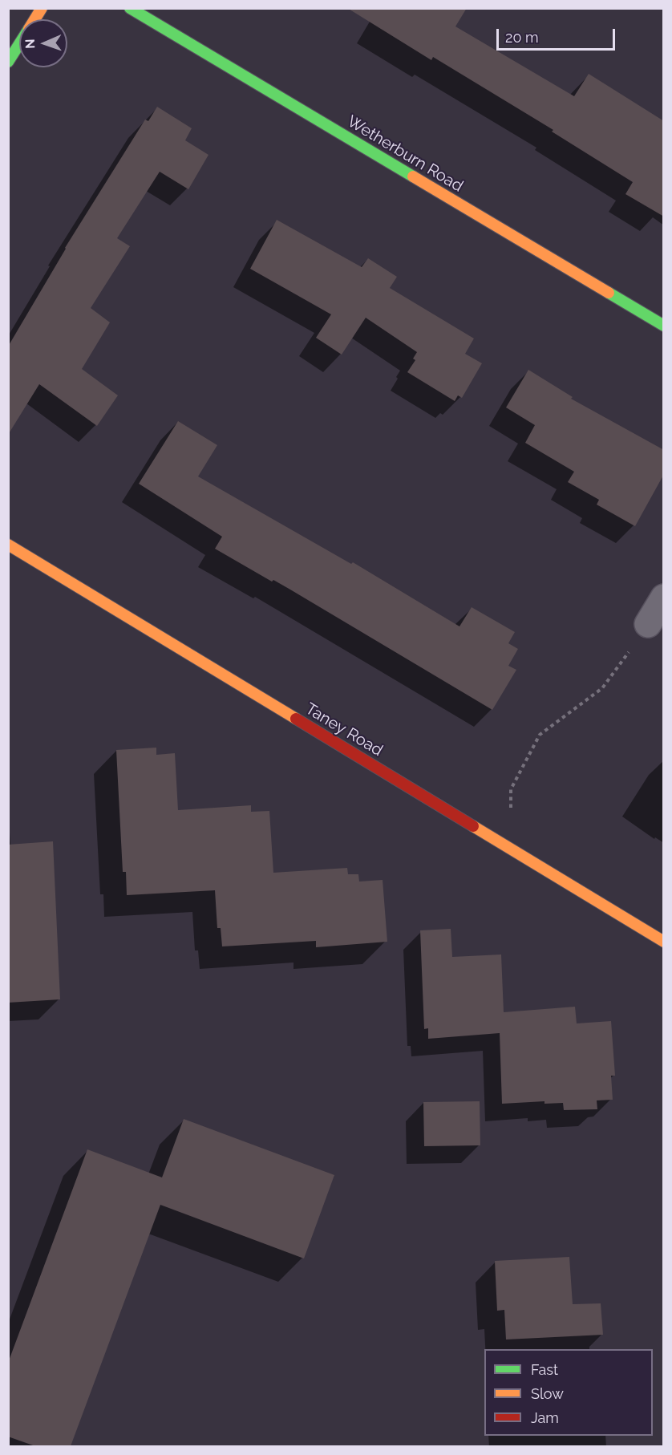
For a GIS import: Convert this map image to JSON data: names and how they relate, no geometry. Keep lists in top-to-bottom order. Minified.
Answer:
{"streets":{"street":["Wetherburn Road","Taney Road"]},"legend":["Fast","Slow","Jam"],"scale_bar":"20 m","north":"left"}
